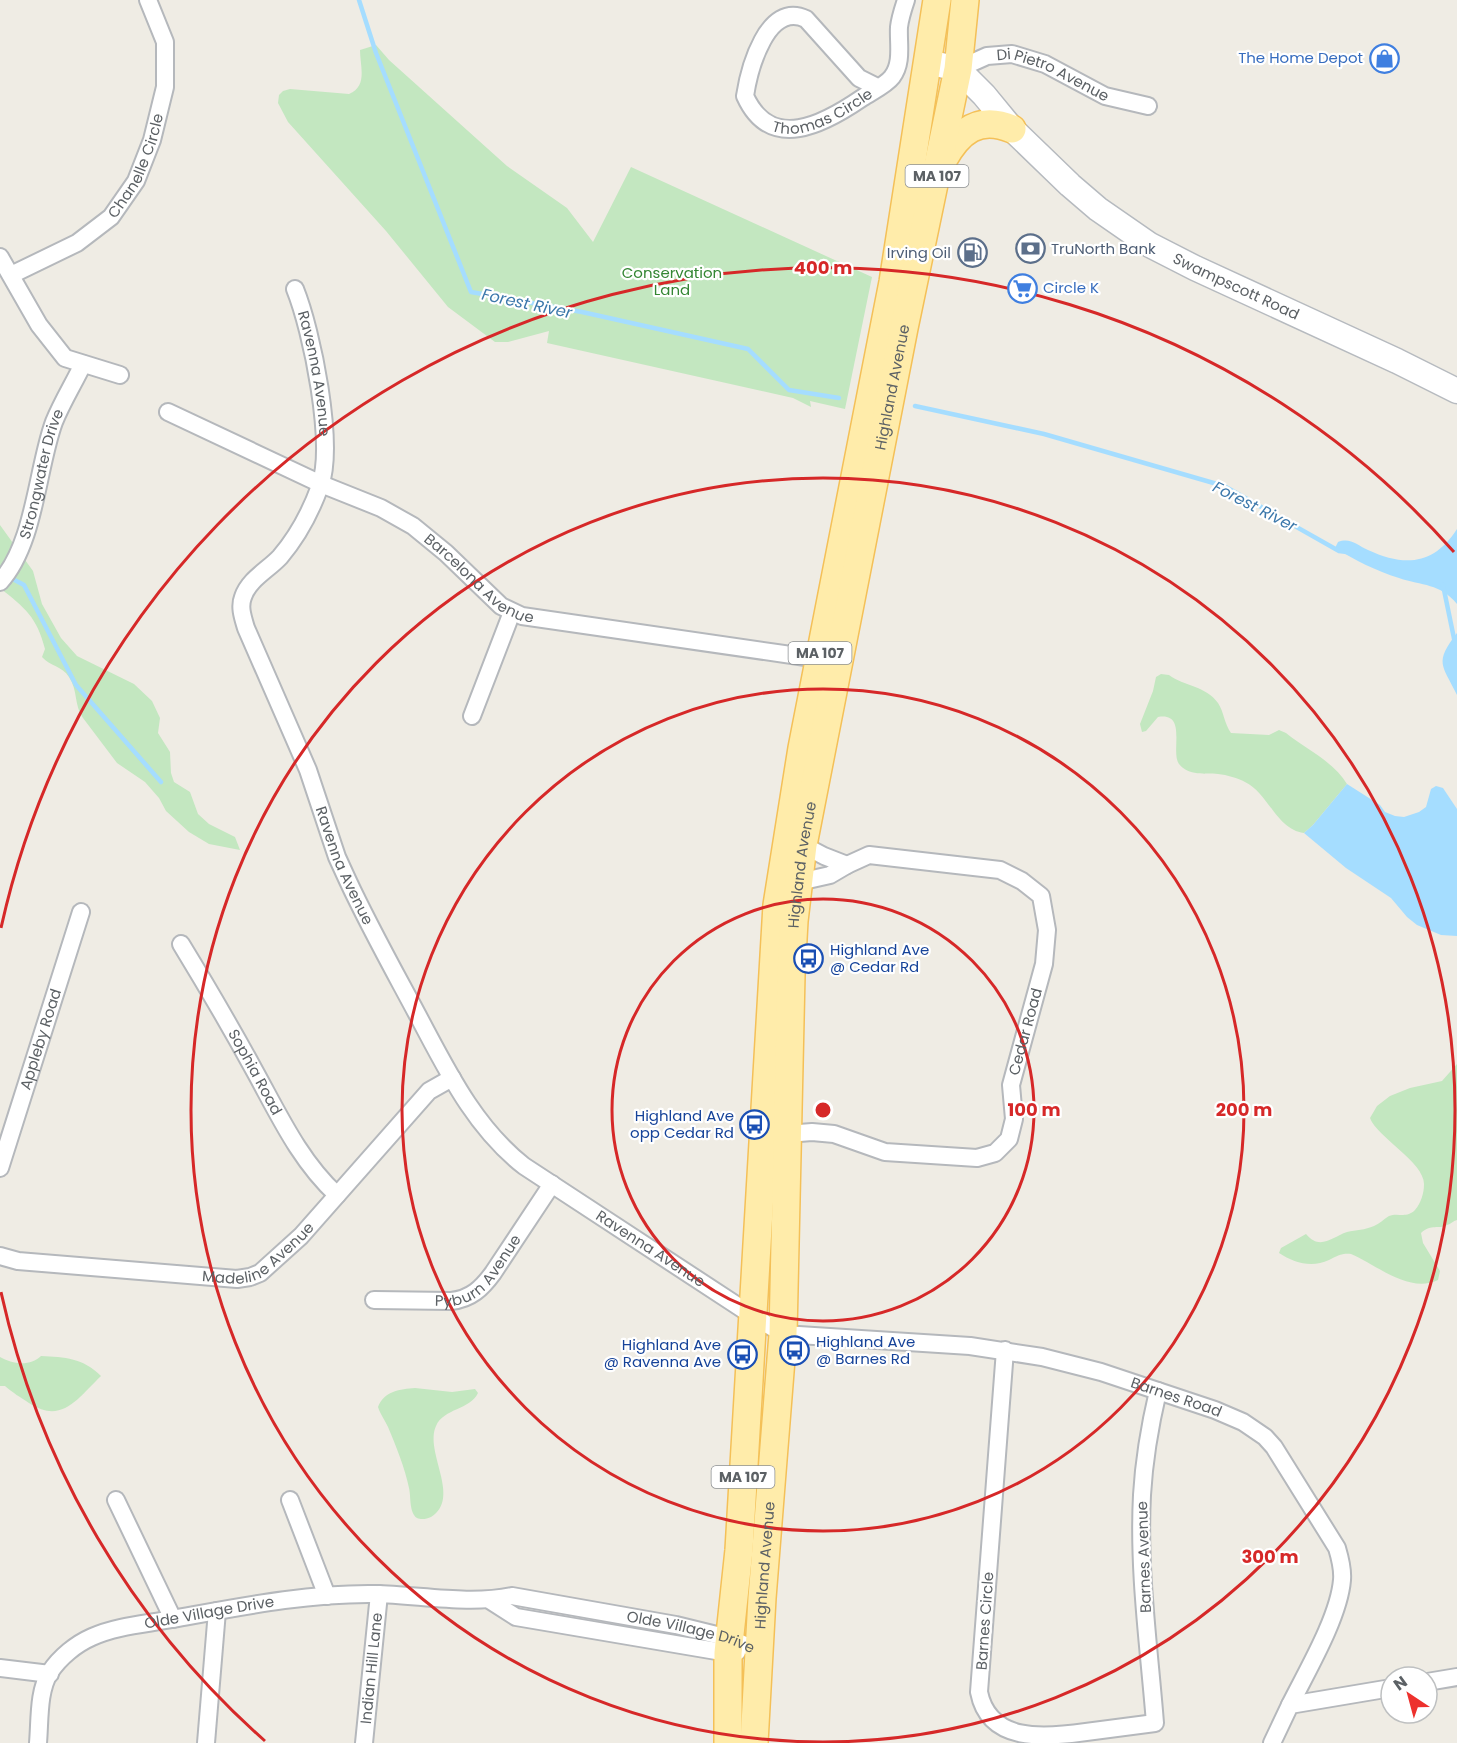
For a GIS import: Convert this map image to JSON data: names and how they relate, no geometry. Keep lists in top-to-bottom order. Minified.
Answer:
{"streets":{"main road":["MA 107","Highland Avenue"],"street":["Di Pietro Avenue","Thomas Circle","Chanelle Circle","Swampscott Road","Ravenna Avenue","Strongwater Drive","Barcelona Avenue","Cedar Road","Appleby Road","Sophia Road","Madeline Avenue","Pyburn Avenue","Barnes Road","Barnes Avenue","Olde Village Drive","Barnes Circle","Indian Hill Lane"]},"crossings":[["Di Pietro Avenue","Swampscott Road"],["Di Pietro Avenue","Highland Avenue"],["Swampscott Road","Highland Avenue"],["Ravenna Avenue","Highland Avenue"],["Ravenna Avenue","Barcelona Avenue"],["Ravenna Avenue","Madeline Avenue"],["Ravenna Avenue","Pyburn Avenue"],["Ravenna Avenue","Barnes Road"],["Highland Avenue","Barcelona Avenue"],["Highland Avenue","Cedar Road"],["Highland Avenue","Barnes Road"],["Highland Avenue","Olde Village Drive"],["Sophia Road","Madeline Avenue"],["Barnes Road","Barnes Avenue"],["Barnes Road","Barnes Circle"],["Barnes Avenue","Barnes Circle"],["Olde Village Drive","Indian Hill Lane"]],"water":["Forest River"],"parks":["Conservation Land"],"places":{"shop":["The Home Depot"],"bank":["TruNorth Bank"],"fuel station":["Irving Oil"],"supermarket":["Circle K"],"bus stop":["Highland Ave @ Cedar Rd","Highland Ave opp Cedar Rd","Highland Ave @ Barnes Rd","Highland Ave @ Ravenna Ave"]},"north":"top left","rings":["400 m","100 m","200 m","300 m"]}
